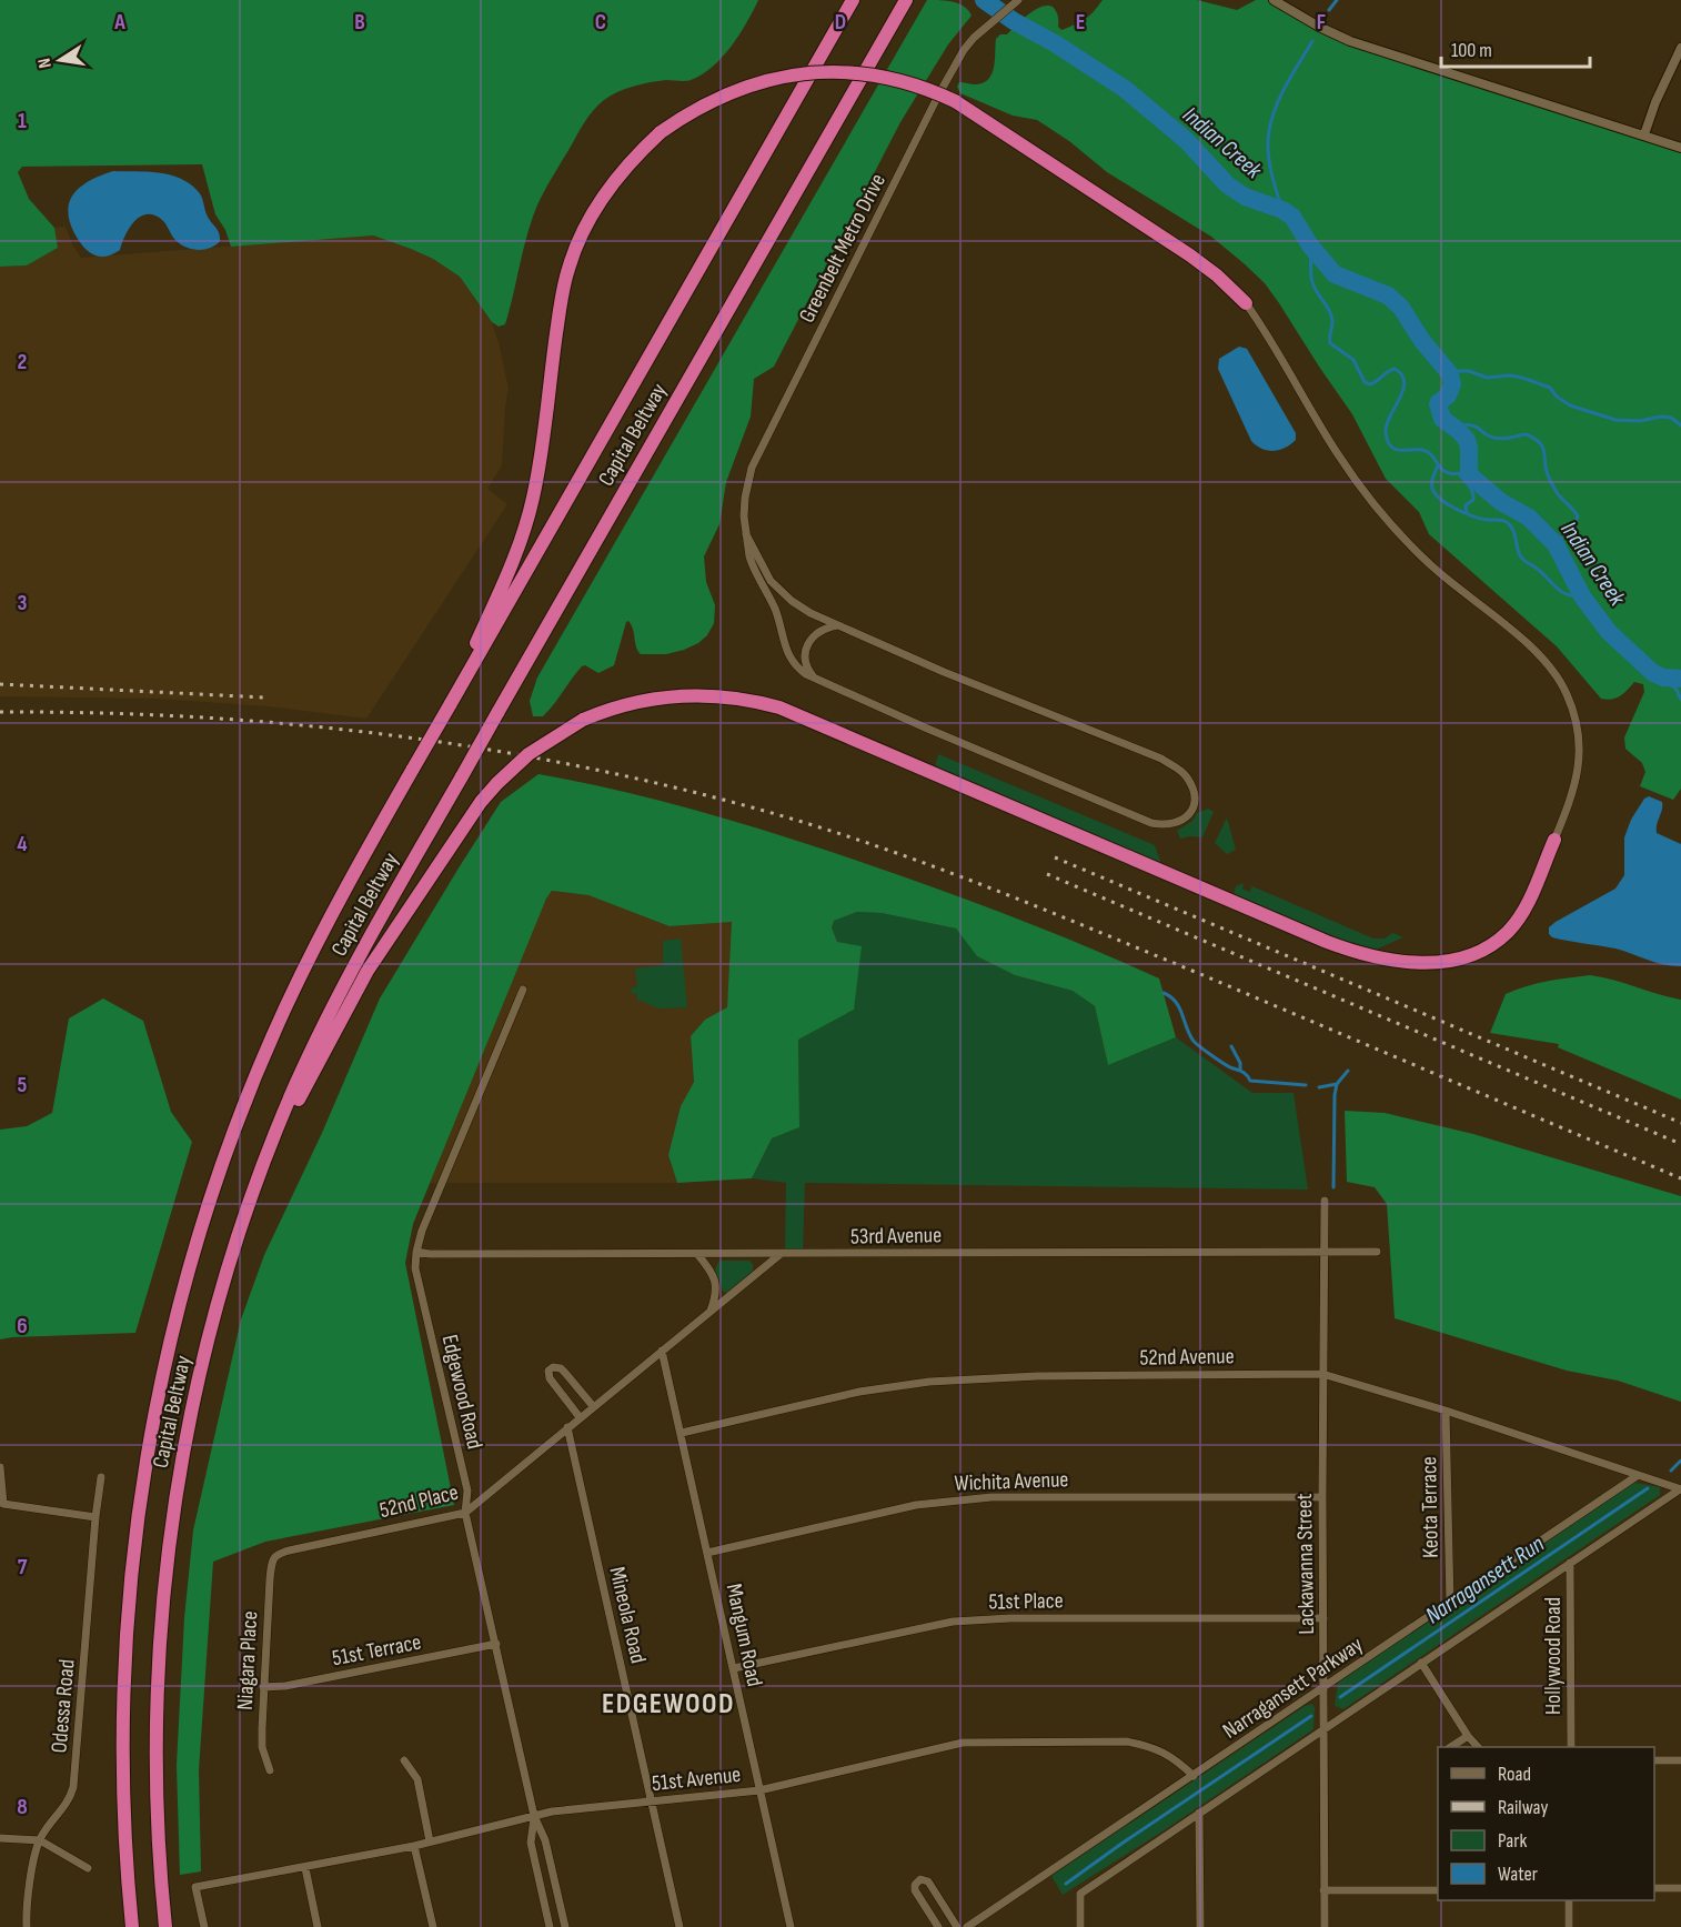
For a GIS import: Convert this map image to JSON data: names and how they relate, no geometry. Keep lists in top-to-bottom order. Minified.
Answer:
{"streets":{"highway":["Capital Beltway"],"street":["Greenbelt Metro Drive","53rd Avenue","52nd Avenue","Edgewood Road","Wichita Avenue","52nd Place","Keota Terrace","Lackawanna Street","51st Place","Mineola Road","Mangum Road","51st Terrace","Hollywood Road","Niagara Place","Narragansett Parkway","Odessa Road","51st Avenue"]},"crossings":[["53rd Avenue","Edgewood Road"],["53rd Avenue","52nd Place"],["53rd Avenue","Lackawanna Street"],["52nd Avenue","Keota Terrace"],["52nd Avenue","Lackawanna Street"],["52nd Avenue","Mangum Road"],["52nd Avenue","Narragansett Parkway"],["Edgewood Road","52nd Place"],["Edgewood Road","51st Terrace"],["Edgewood Road","51st Avenue"],["Wichita Avenue","Lackawanna Street"],["Wichita Avenue","Mangum Road"],["52nd Place","Mineola Road"],["52nd Place","Mangum Road"],["52nd Place","Niagara Place"],["Keota Terrace","Narragansett Parkway"],["Lackawanna Street","51st Place"],["Lackawanna Street","Narragansett Parkway"],["51st Place","Mangum Road"],["Mineola Road","51st Avenue"],["Mangum Road","51st Avenue"],["51st Terrace","Niagara Place"],["Narragansett Parkway","51st Avenue"]],"districts":["EDGEWOOD"],"water":["Indian Creek","Narragansett Run"],"legend":["Road","Railway","Park","Water"],"scale_bar":"100 m","north":"left","grid":{"columns":["A","B","C","D","E","F"],"rows":["1","2","3","4","5","6","7","8"]}}
